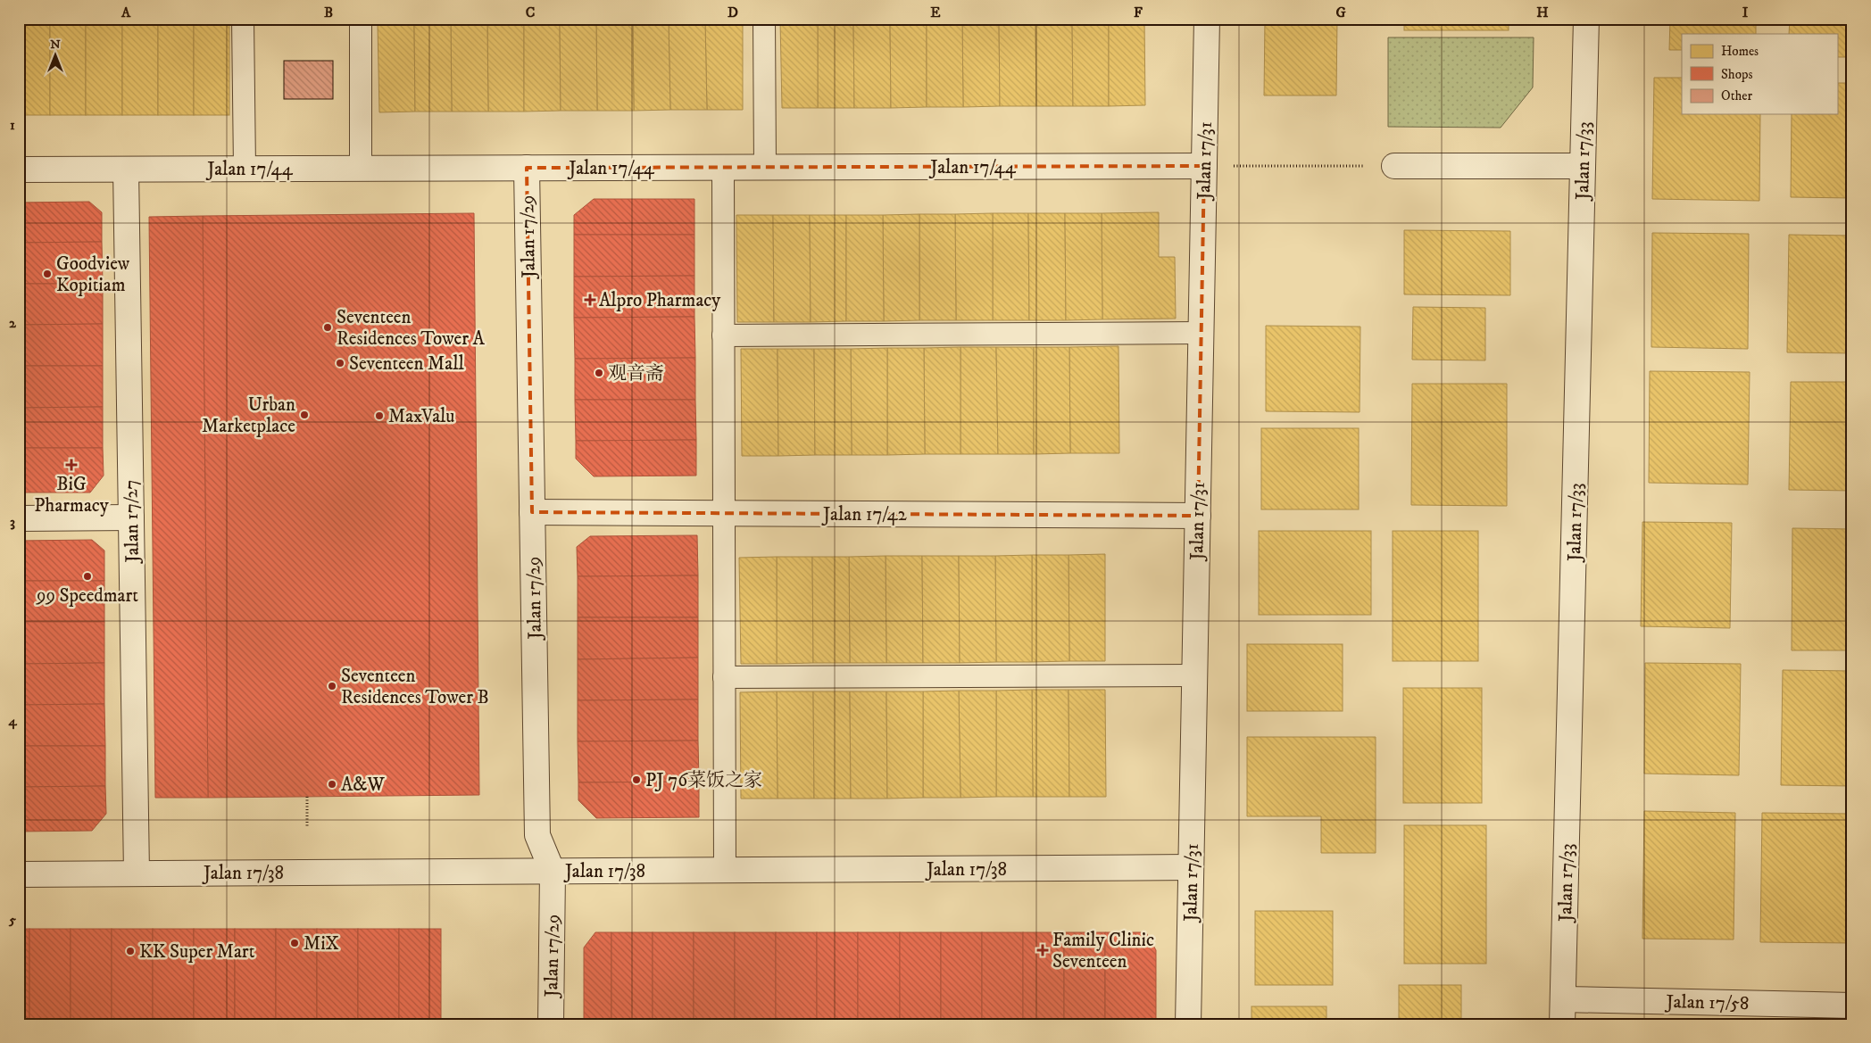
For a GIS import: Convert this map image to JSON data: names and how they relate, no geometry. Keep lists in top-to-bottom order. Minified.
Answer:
{"streets":{"street":["Jalan 17/31","Jalan 17/33","Jalan 17/44","Jalan 17/29","Jalan 17/42","Jalan 17/27","Jalan 17/38","Jalan 17/58"]},"crossings":[["Jalan 17/31","Jalan 17/44"],["Jalan 17/31","Jalan 17/42"],["Jalan 17/31","Jalan 17/38"],["Jalan 17/33","Jalan 17/58"],["Jalan 17/44","Jalan 17/29"],["Jalan 17/44","Jalan 17/27"],["Jalan 17/29","Jalan 17/42"],["Jalan 17/29","Jalan 17/38"],["Jalan 17/27","Jalan 17/38"]],"places":{"other":["Goodview Kopitiam","Seventeen Residences Tower A","Seventeen Mall","观音斋","Urban Marketplace","MaxValu","99 Speedmart","Seventeen Residences Tower B","PJ 76菜饭之家","A&W","MiX","KK Super Mart"],"health":["Alpro Pharmacy","BiG Pharmacy","Family Clinic Seventeen"]},"legend":["Homes","Shops","Other"],"north":"top","grid":{"columns":["A","B","C","D","E","F","G","H","I"],"rows":["1","2","3","4","5"]}}
